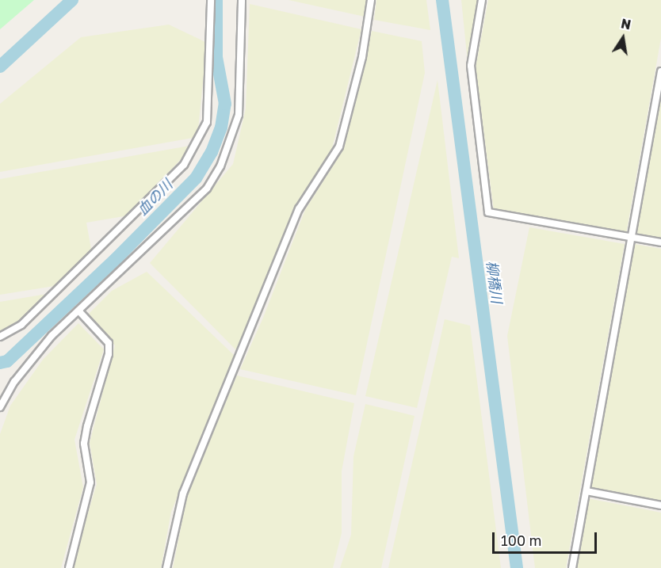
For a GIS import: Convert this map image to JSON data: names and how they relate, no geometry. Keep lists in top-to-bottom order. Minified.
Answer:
{"water":["血の川","柳橋川"],"scale_bar":"100 m","north":"top"}
